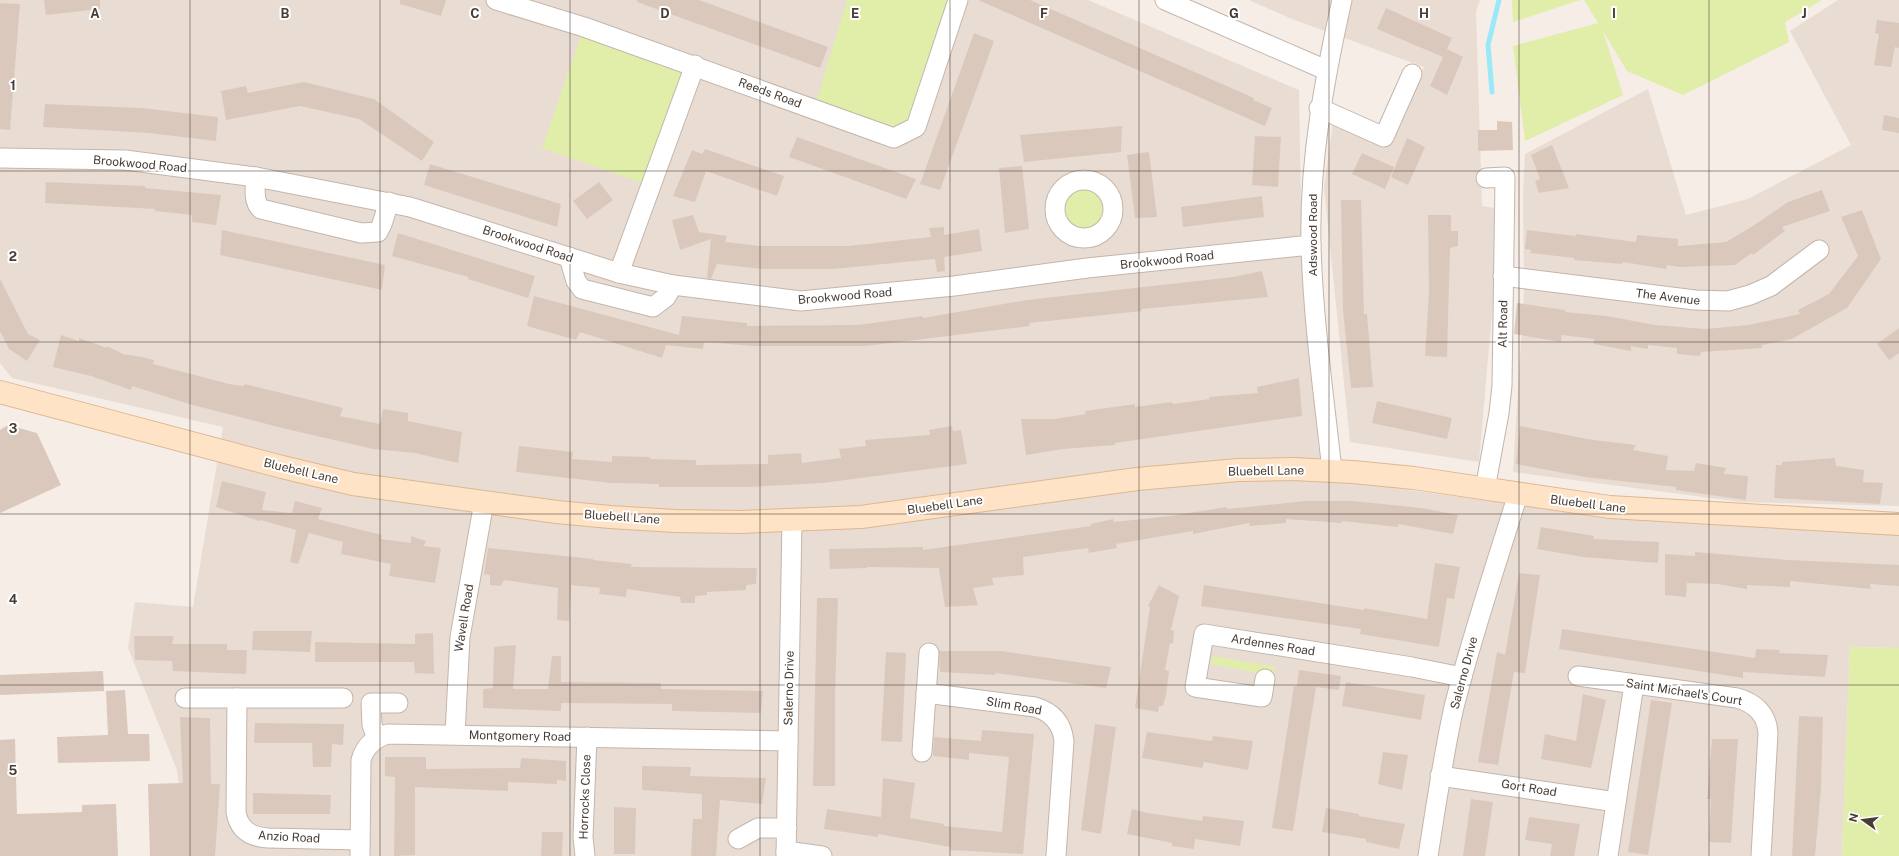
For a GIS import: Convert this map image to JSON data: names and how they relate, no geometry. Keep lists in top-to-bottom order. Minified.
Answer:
{"streets":{"street":["Reeds Road","Brookwood Road","Adswood Road","The Avenue","Alt Road","Bluebell Lane","Wavell Road","Ardennes Road","Salerno Drive","Saint Michael's Court","Slim Road","Montgomery Road","Gort Road","Horrocks Close","Anzio Road"]},"crossings":[["Brookwood Road","Adswood Road"],["Adswood Road","Bluebell Lane"],["The Avenue","Alt Road"],["Alt Road","Bluebell Lane"],["Bluebell Lane","Wavell Road"],["Bluebell Lane","Salerno Drive"],["Wavell Road","Montgomery Road"],["Ardennes Road","Salerno Drive"],["Salerno Drive","Montgomery Road"],["Salerno Drive","Gort Road"],["Montgomery Road","Horrocks Close"]],"north":"left","grid":{"columns":["A","B","C","D","E","F","G","H","I","J"],"rows":["1","2","3","4","5"]}}
